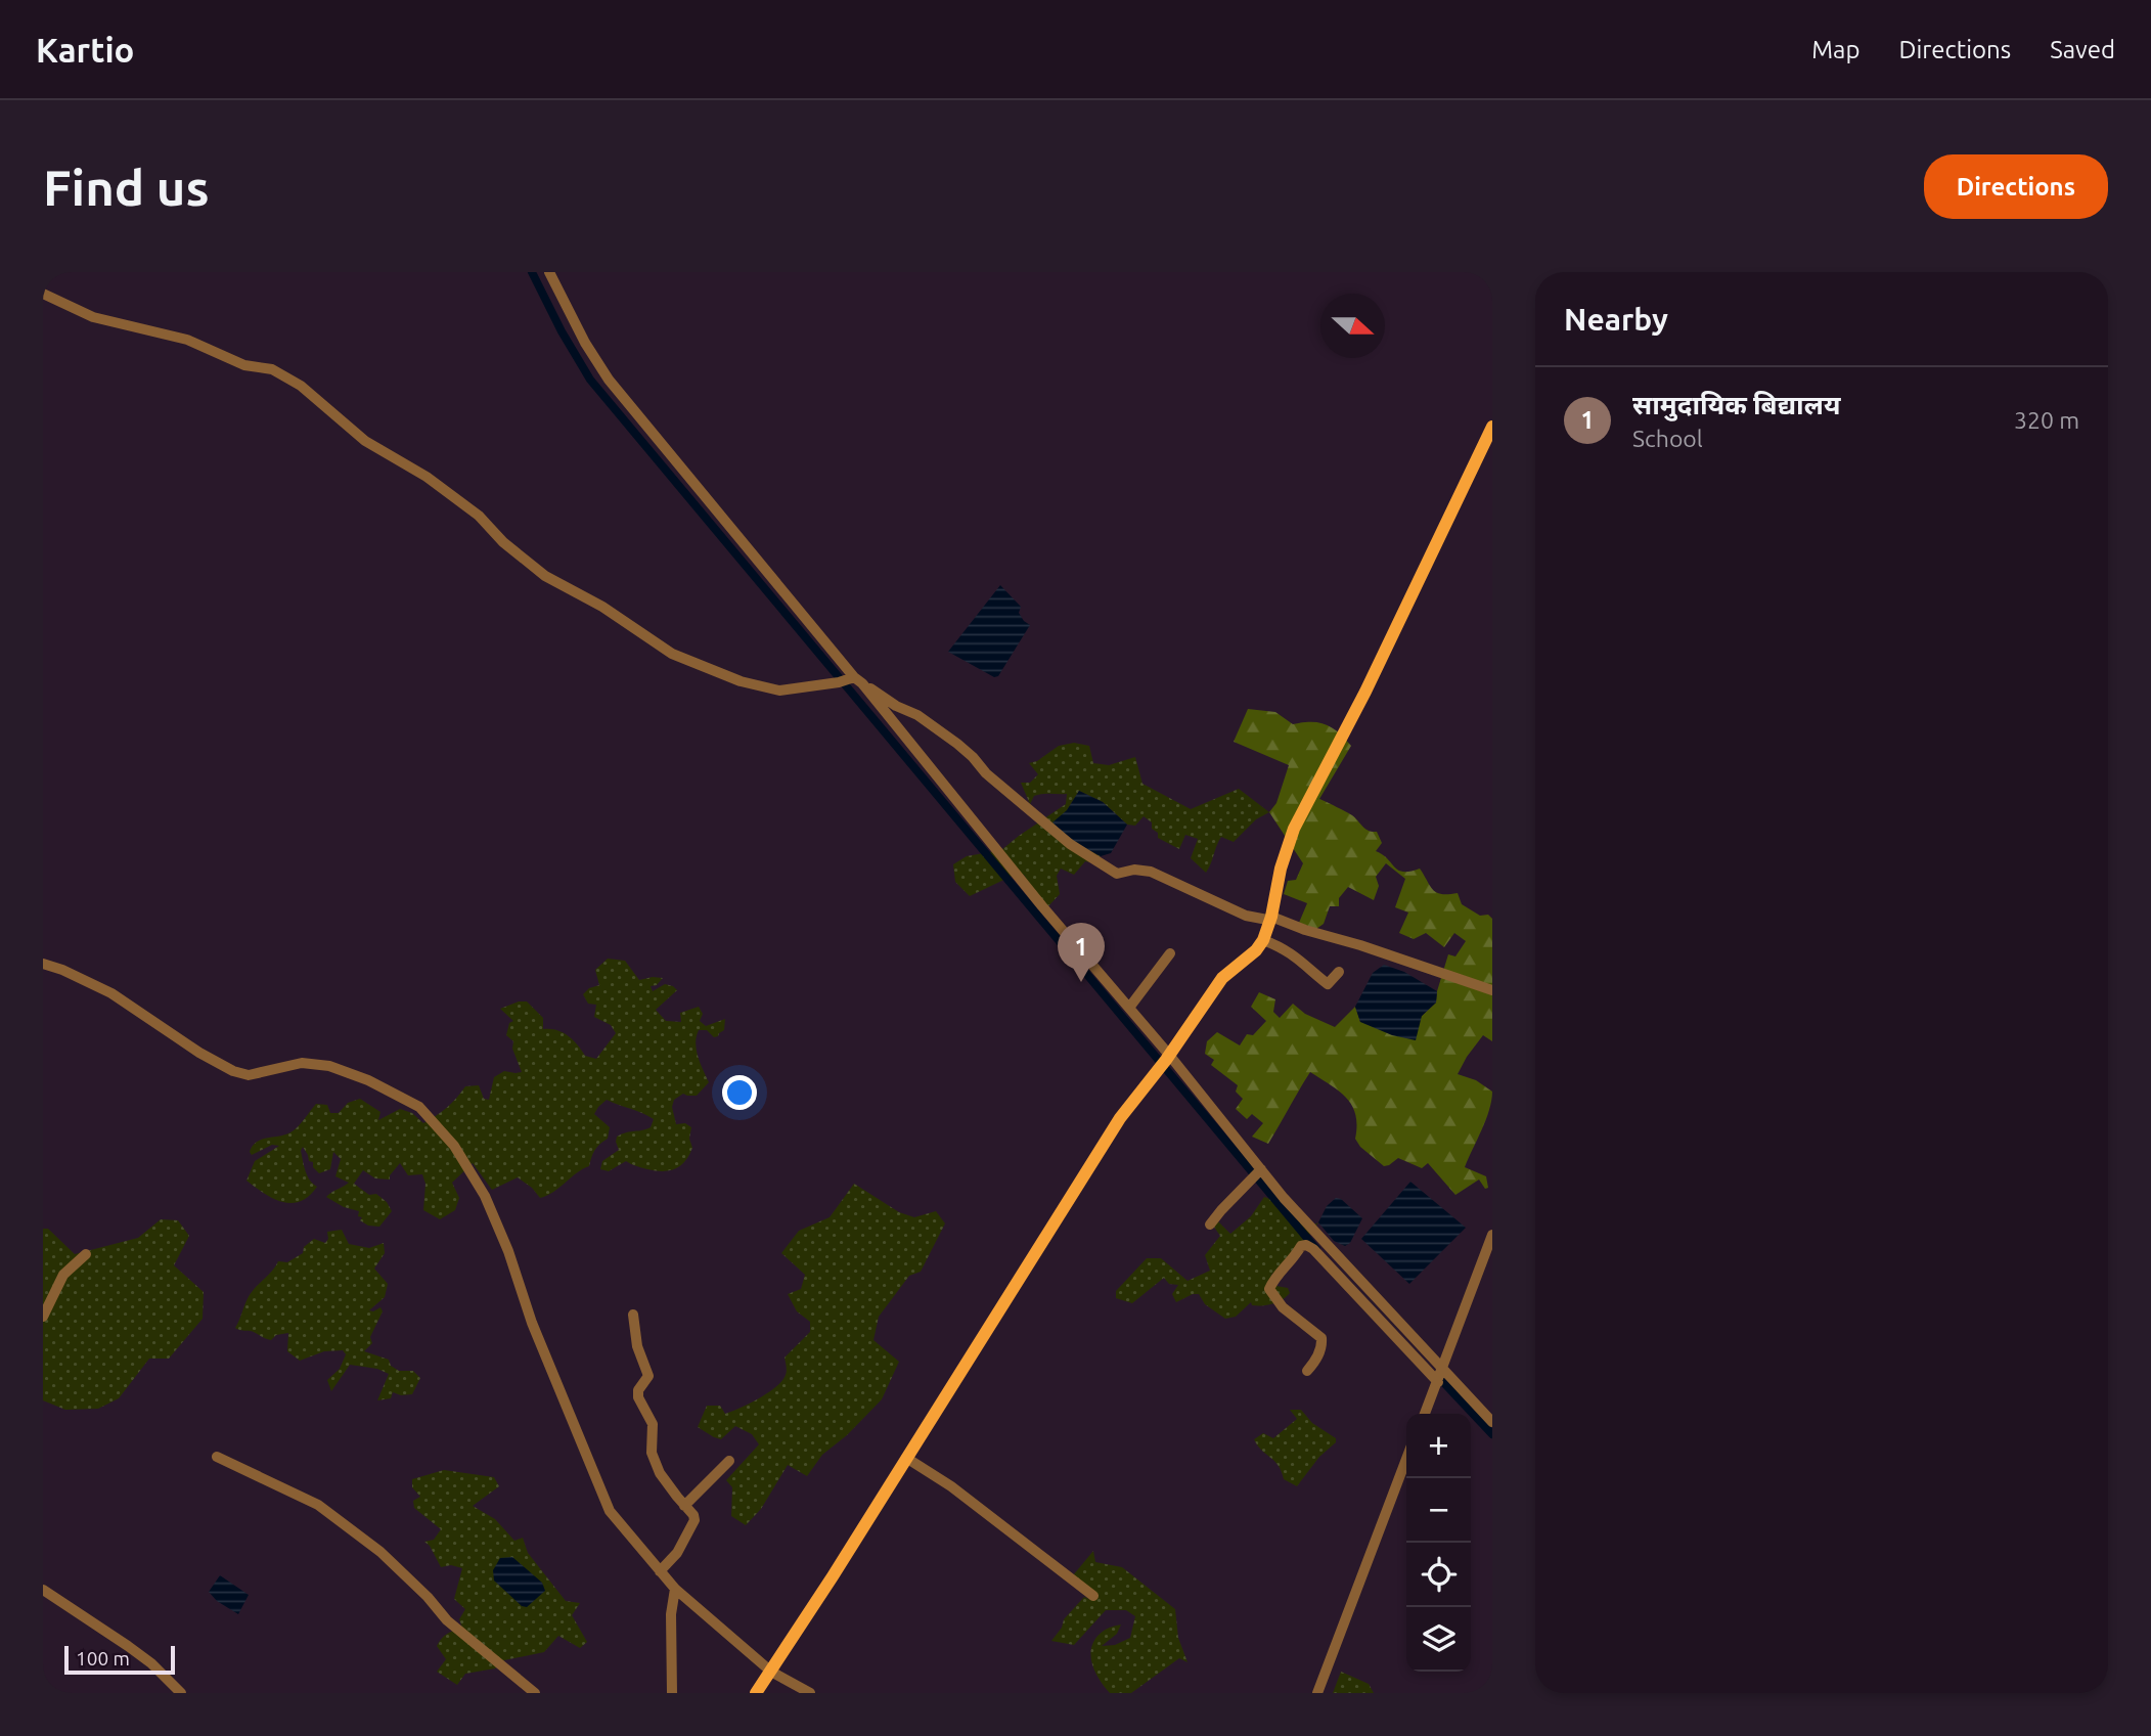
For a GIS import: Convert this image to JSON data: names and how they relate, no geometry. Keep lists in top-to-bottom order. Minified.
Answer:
{"scale_bar":"100 m","north":"right","page":{"header":"Kartio","nav":["Map","Directions","Saved"],"buttons":"Directions","title":"Find us","heading":"Nearby","list":[{"mark":"1","name":"सामुदायिक बिद्यालय","note":"School","value":"320 m"}],"pins":"1","map_buttons":["+","−"],"scale":"100 m"}}
